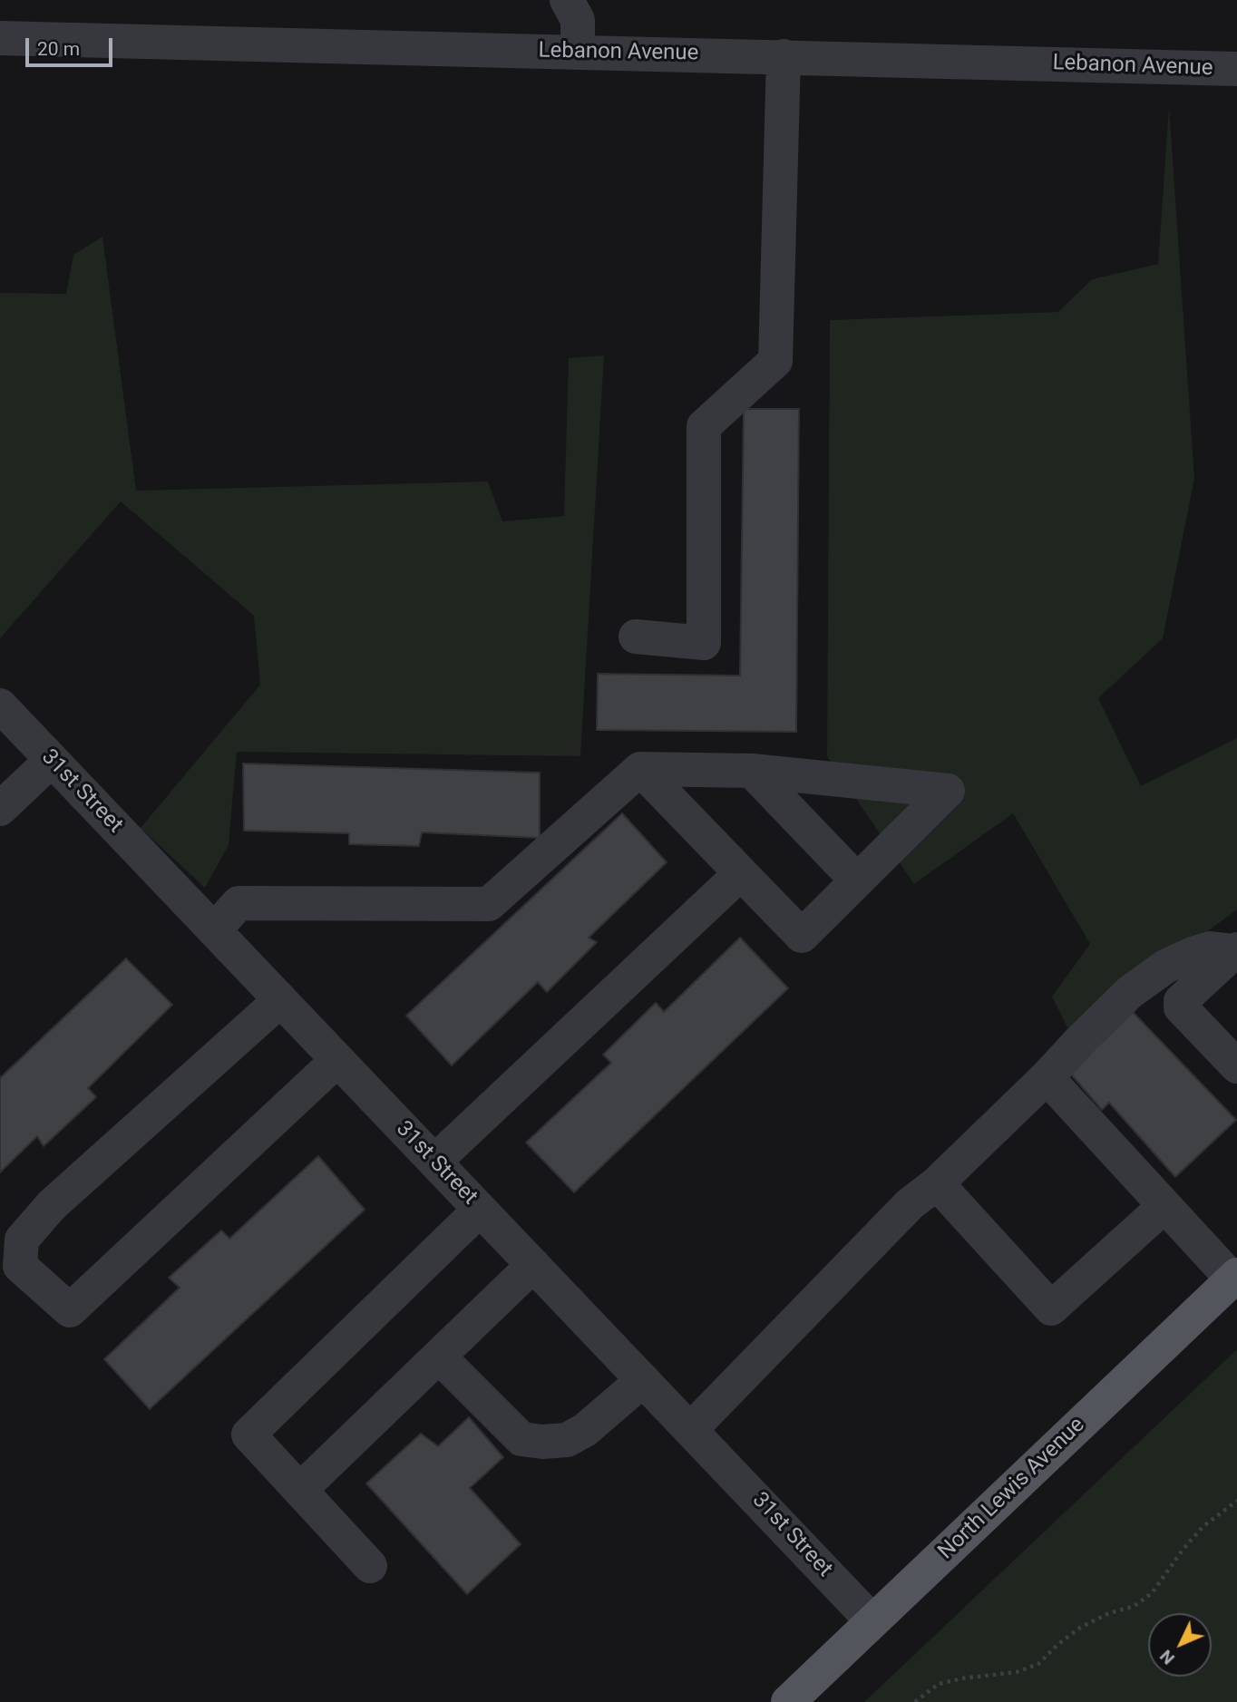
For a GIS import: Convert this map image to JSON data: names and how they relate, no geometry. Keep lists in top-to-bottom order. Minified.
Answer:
{"streets":{"main road":["North Lewis Avenue"],"street":["Lebanon Avenue","31st Street"]},"crossings":[["31st Street","North Lewis Avenue"]],"scale_bar":"20 m","north":"bottom left"}
